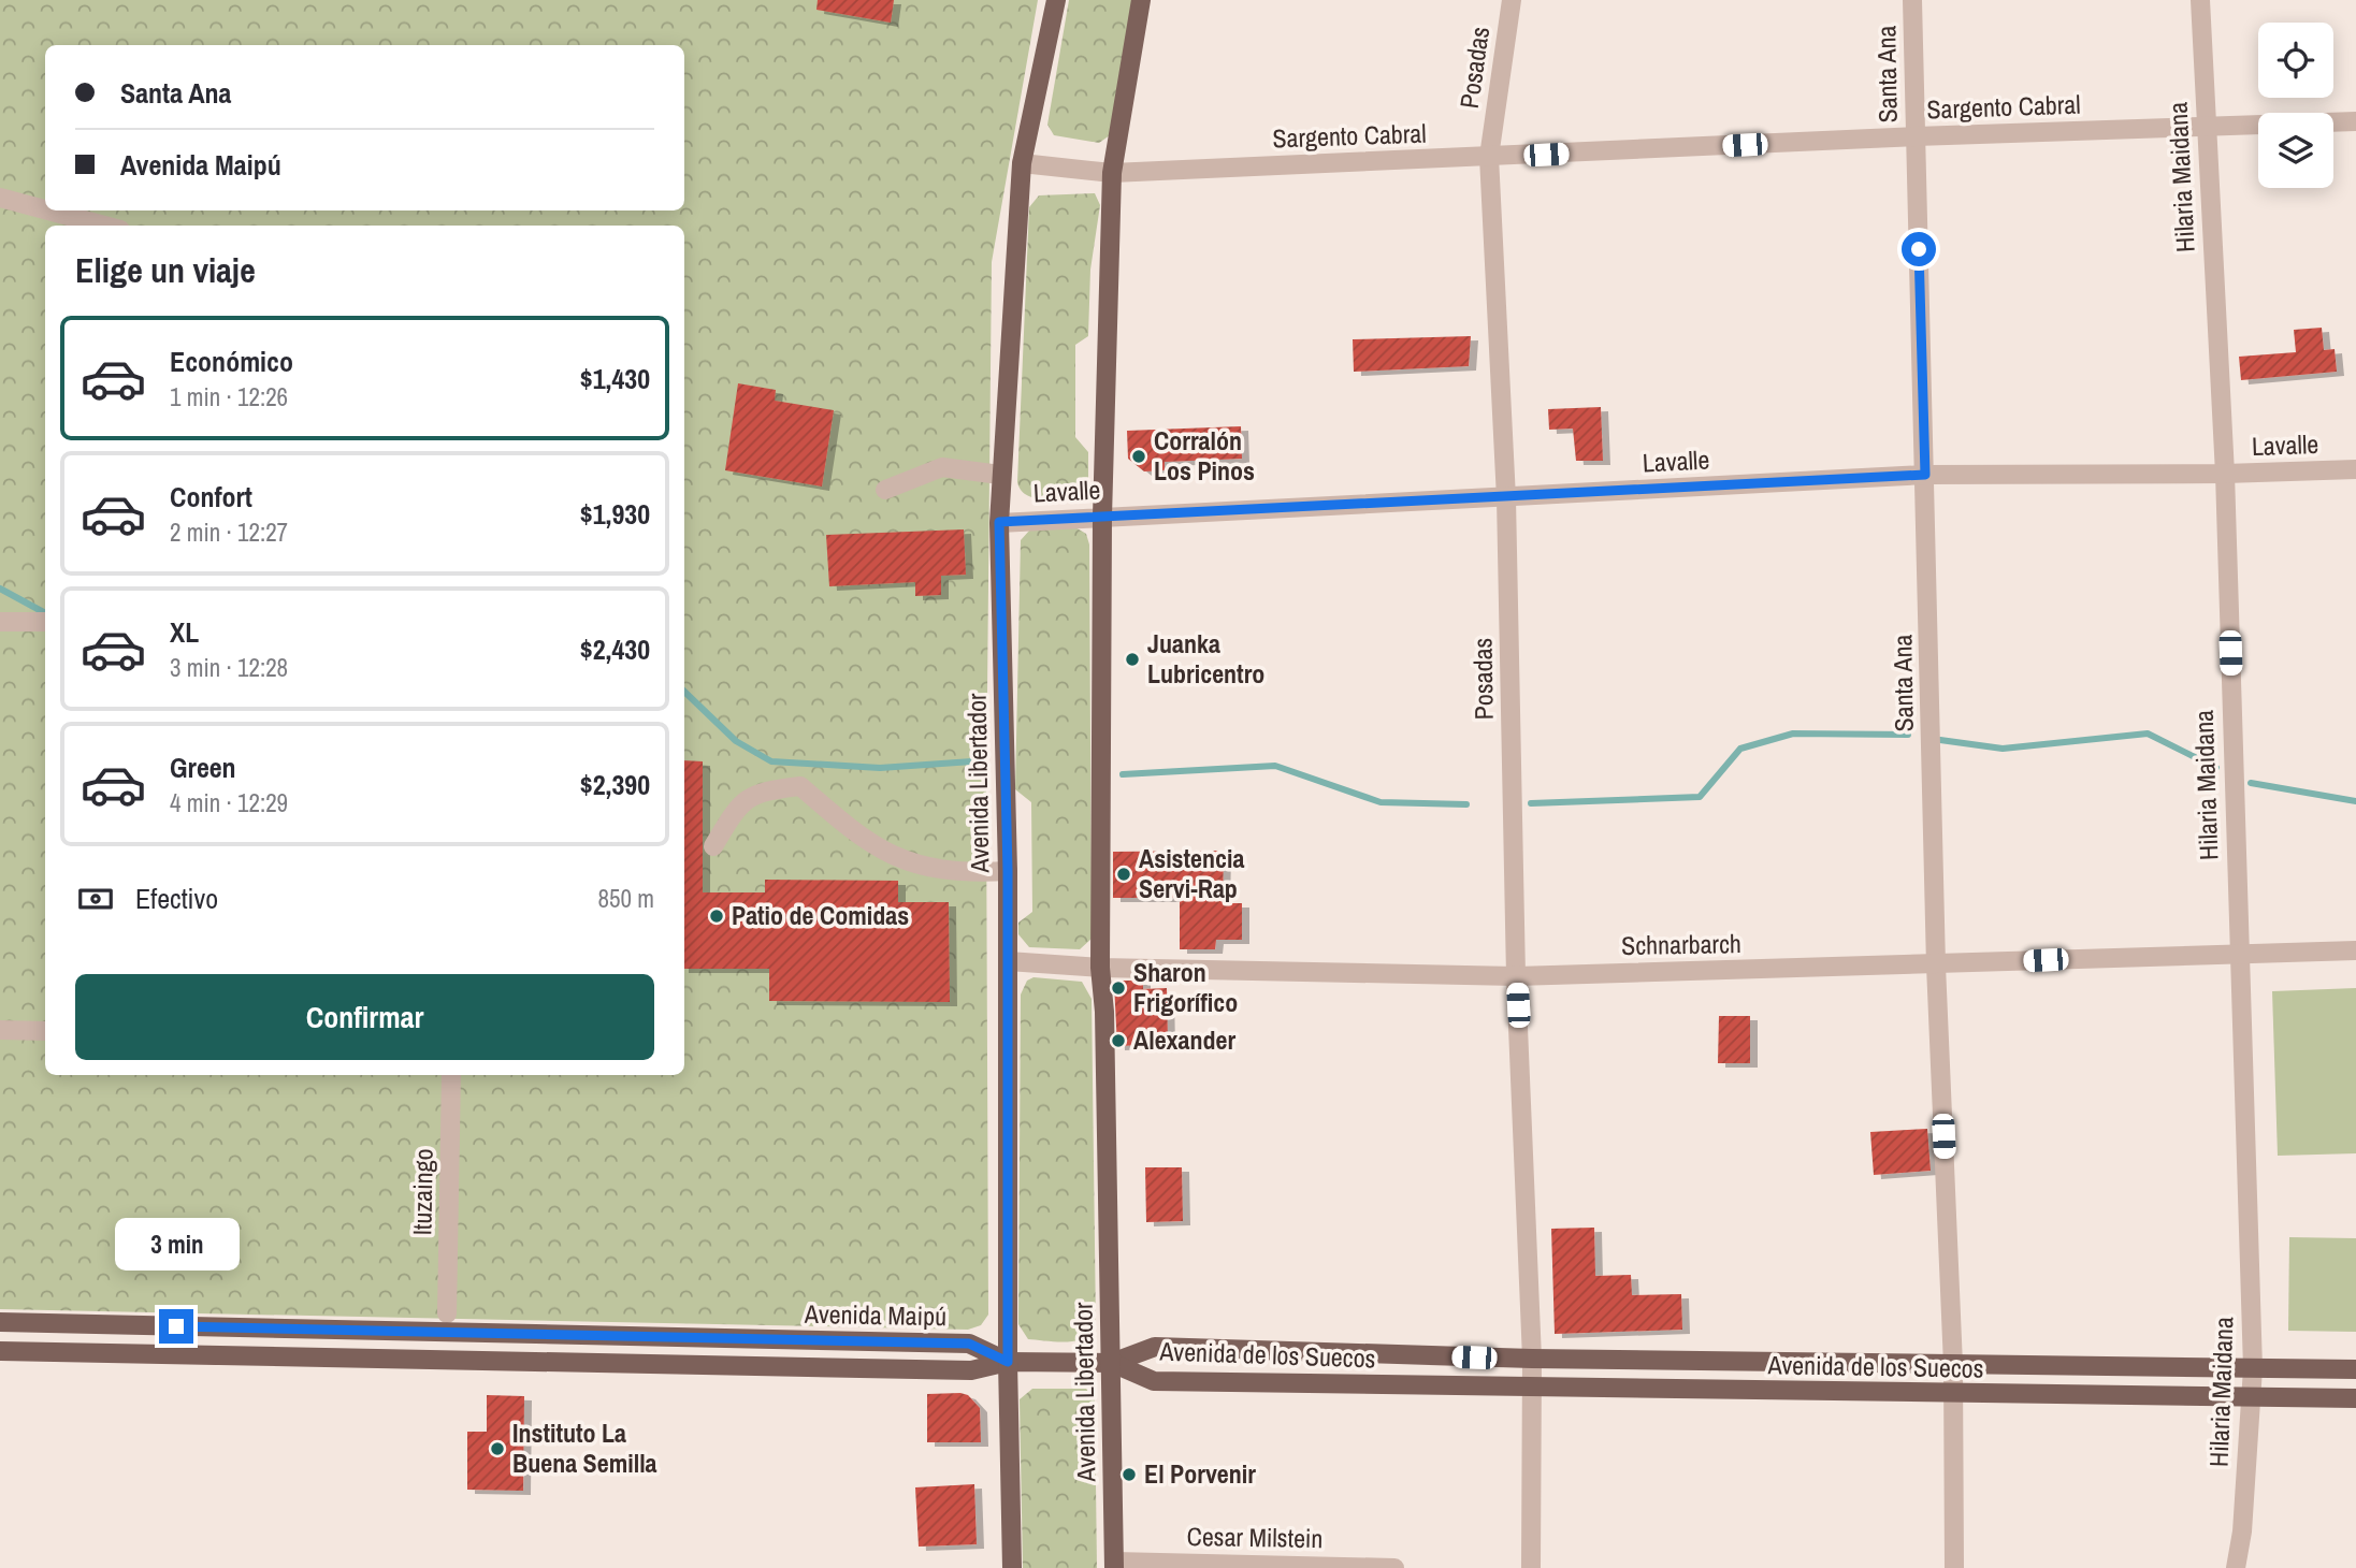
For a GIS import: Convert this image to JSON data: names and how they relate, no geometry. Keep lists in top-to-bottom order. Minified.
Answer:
{"streets":{"main road":["Avenida Libertador","Avenida Maipú","Avenida de los Suecos"],"street":["Posadas","Santa Ana","Sargento Cabral","Hilaria Maidana","Lavalle","Schnarbarch","Ituzaingo","Cesar Milstein"]},"crossings":[["Posadas","Sargento Cabral"],["Posadas","Lavalle"],["Posadas","Schnarbarch"],["Posadas","Avenida de los Suecos"],["Santa Ana","Sargento Cabral"],["Santa Ana","Lavalle"],["Santa Ana","Schnarbarch"],["Santa Ana","Avenida de los Suecos"],["Sargento Cabral","Hilaria Maidana"],["Sargento Cabral","Avenida Libertador"],["Hilaria Maidana","Lavalle"],["Hilaria Maidana","Schnarbarch"],["Hilaria Maidana","Avenida de los Suecos"],["Lavalle","Avenida Libertador"],["Avenida Libertador","Schnarbarch"],["Avenida Libertador","Avenida Maipú"],["Avenida Libertador","Avenida de los Suecos"],["Avenida Libertador","Cesar Milstein"]],"places":["Corralón Los Pinos","Juanka Lubricentro","Asistencia Servi-Rap","Patio de Comidas","Sharon Frigorífico","Alexander","Instituto La Buena Semilla","El Porvenir"],"page":{"banner":["Santa Ana","Avenida Maipú"],"heading":"Elige un viaje","list":[{"name":"Económico","note":"1 min · 12:26","value":"$1,430"},{"name":"Confort","note":"2 min · 12:27","value":"$1,930"},{"name":"XL","note":"3 min · 12:28","value":"$2,430"},{"name":"Green","note":"4 min · 12:29","value":"$2,390"}],"pay":["Efectivo","850 m"],"buttons":"Confirmar","bubble":"3 min"}}
